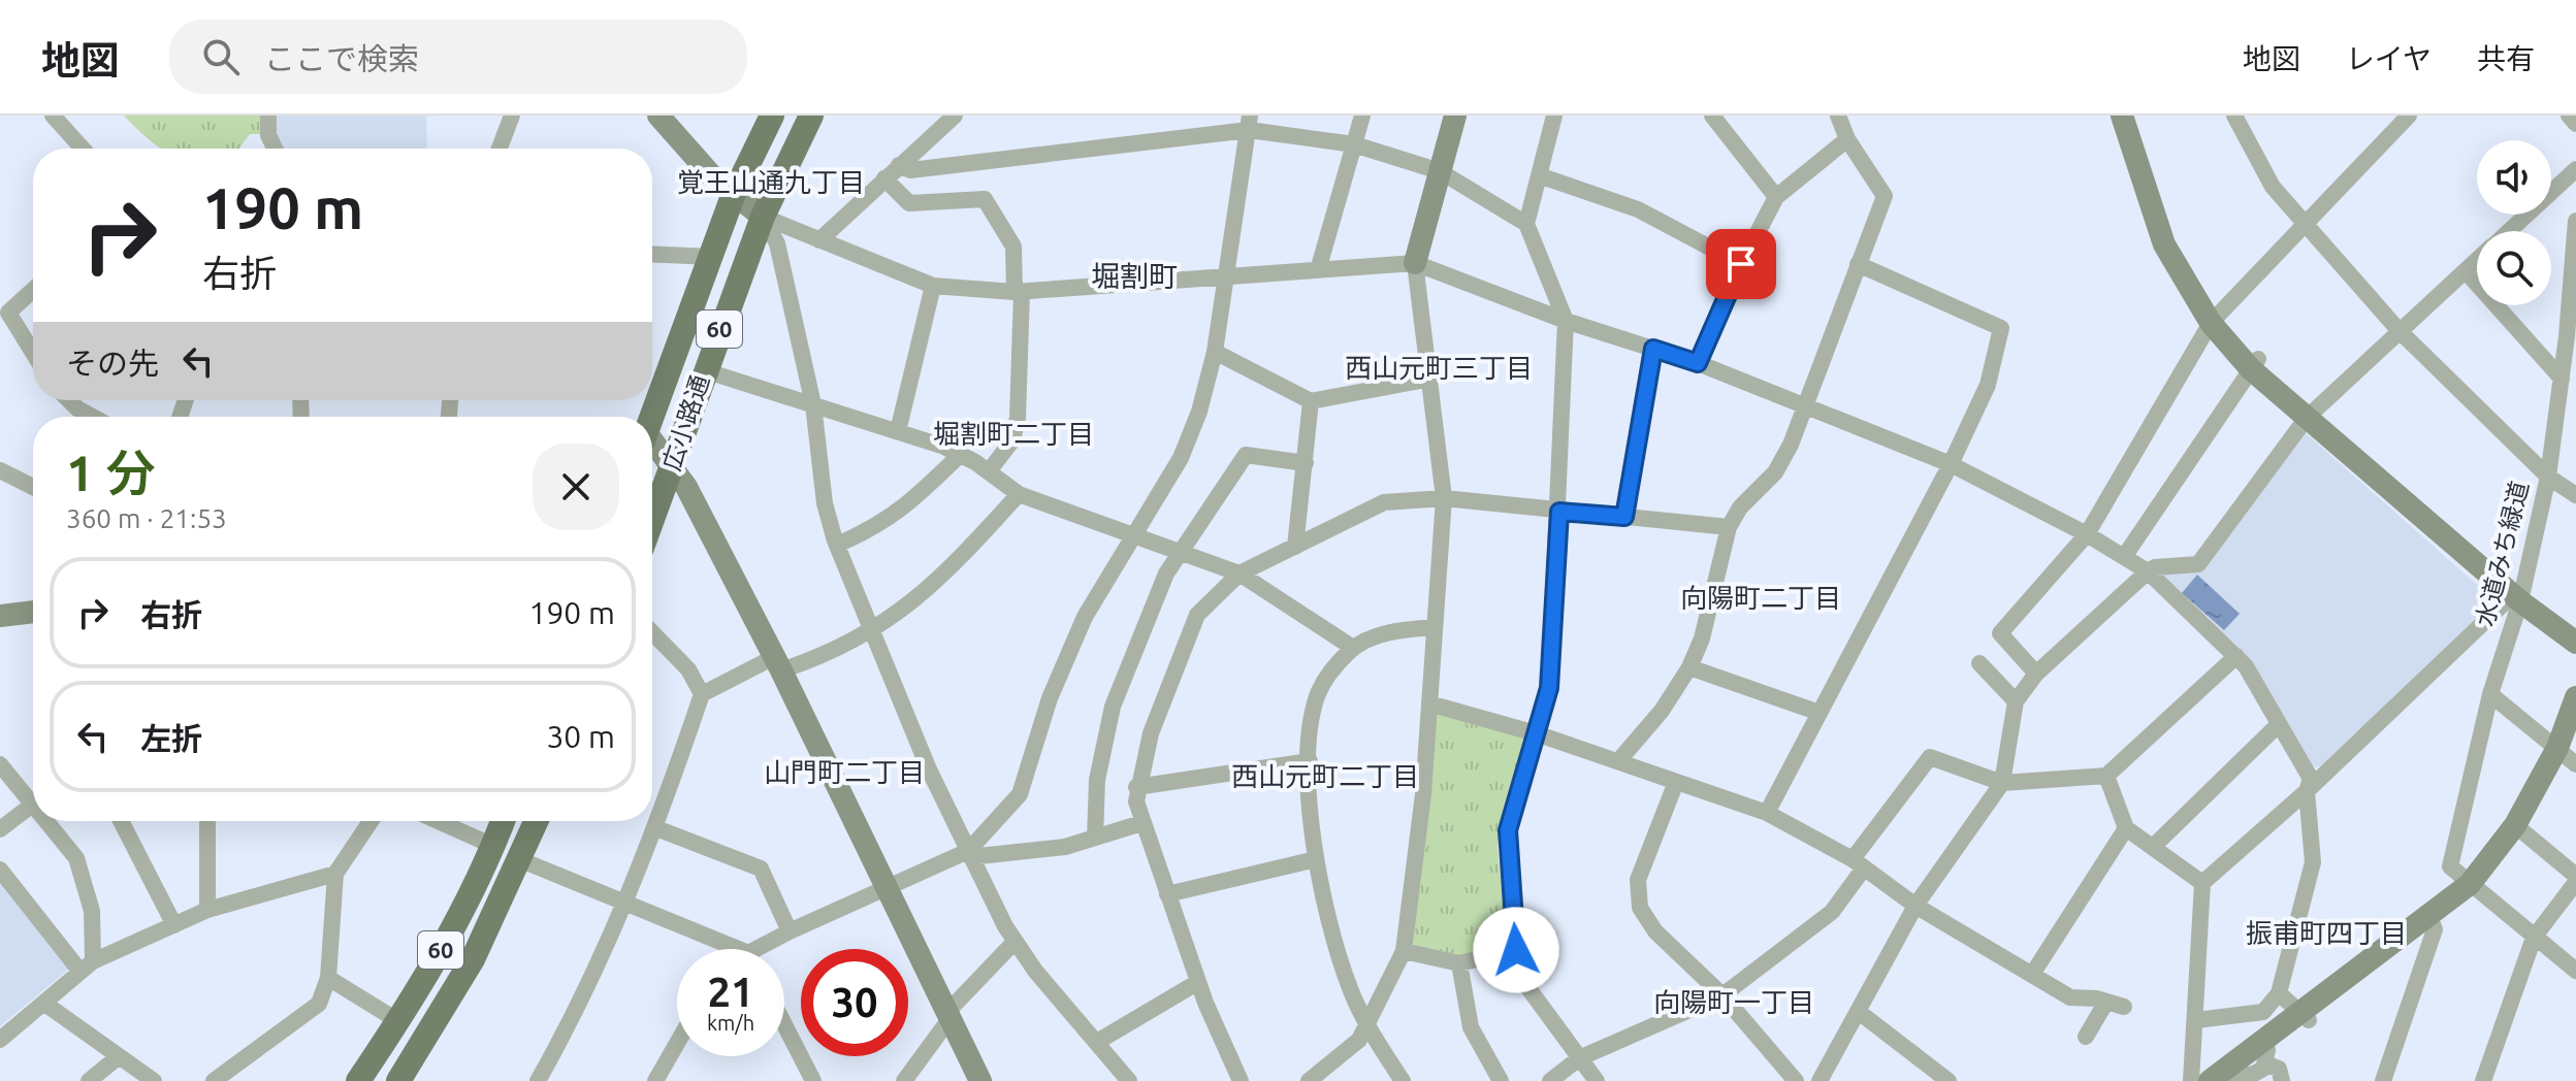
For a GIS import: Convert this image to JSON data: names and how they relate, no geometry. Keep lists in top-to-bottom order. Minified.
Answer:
{"streets":{"main road":["60","広小路通"],"street":["水道みち緑道"]},"districts":["覚王山通九丁目","堀割町","西山元町三丁目","堀割町二丁目","向陽町二丁目","山門町二丁目","西山元町二丁目","振甫町四丁目","向陽町一丁目"],"page":{"header":"地図","search":"ここで検索","nav":["地図","レイヤ","共有"],"turn":["190 m","右折"],"then":"その先","heading":["1 分","360 m · 21:53"],"list":[{"name":"右折","value":"190 m"},{"name":"左折","value":"30 m"}],"speed":"21 km/h","limit":"30"}}
